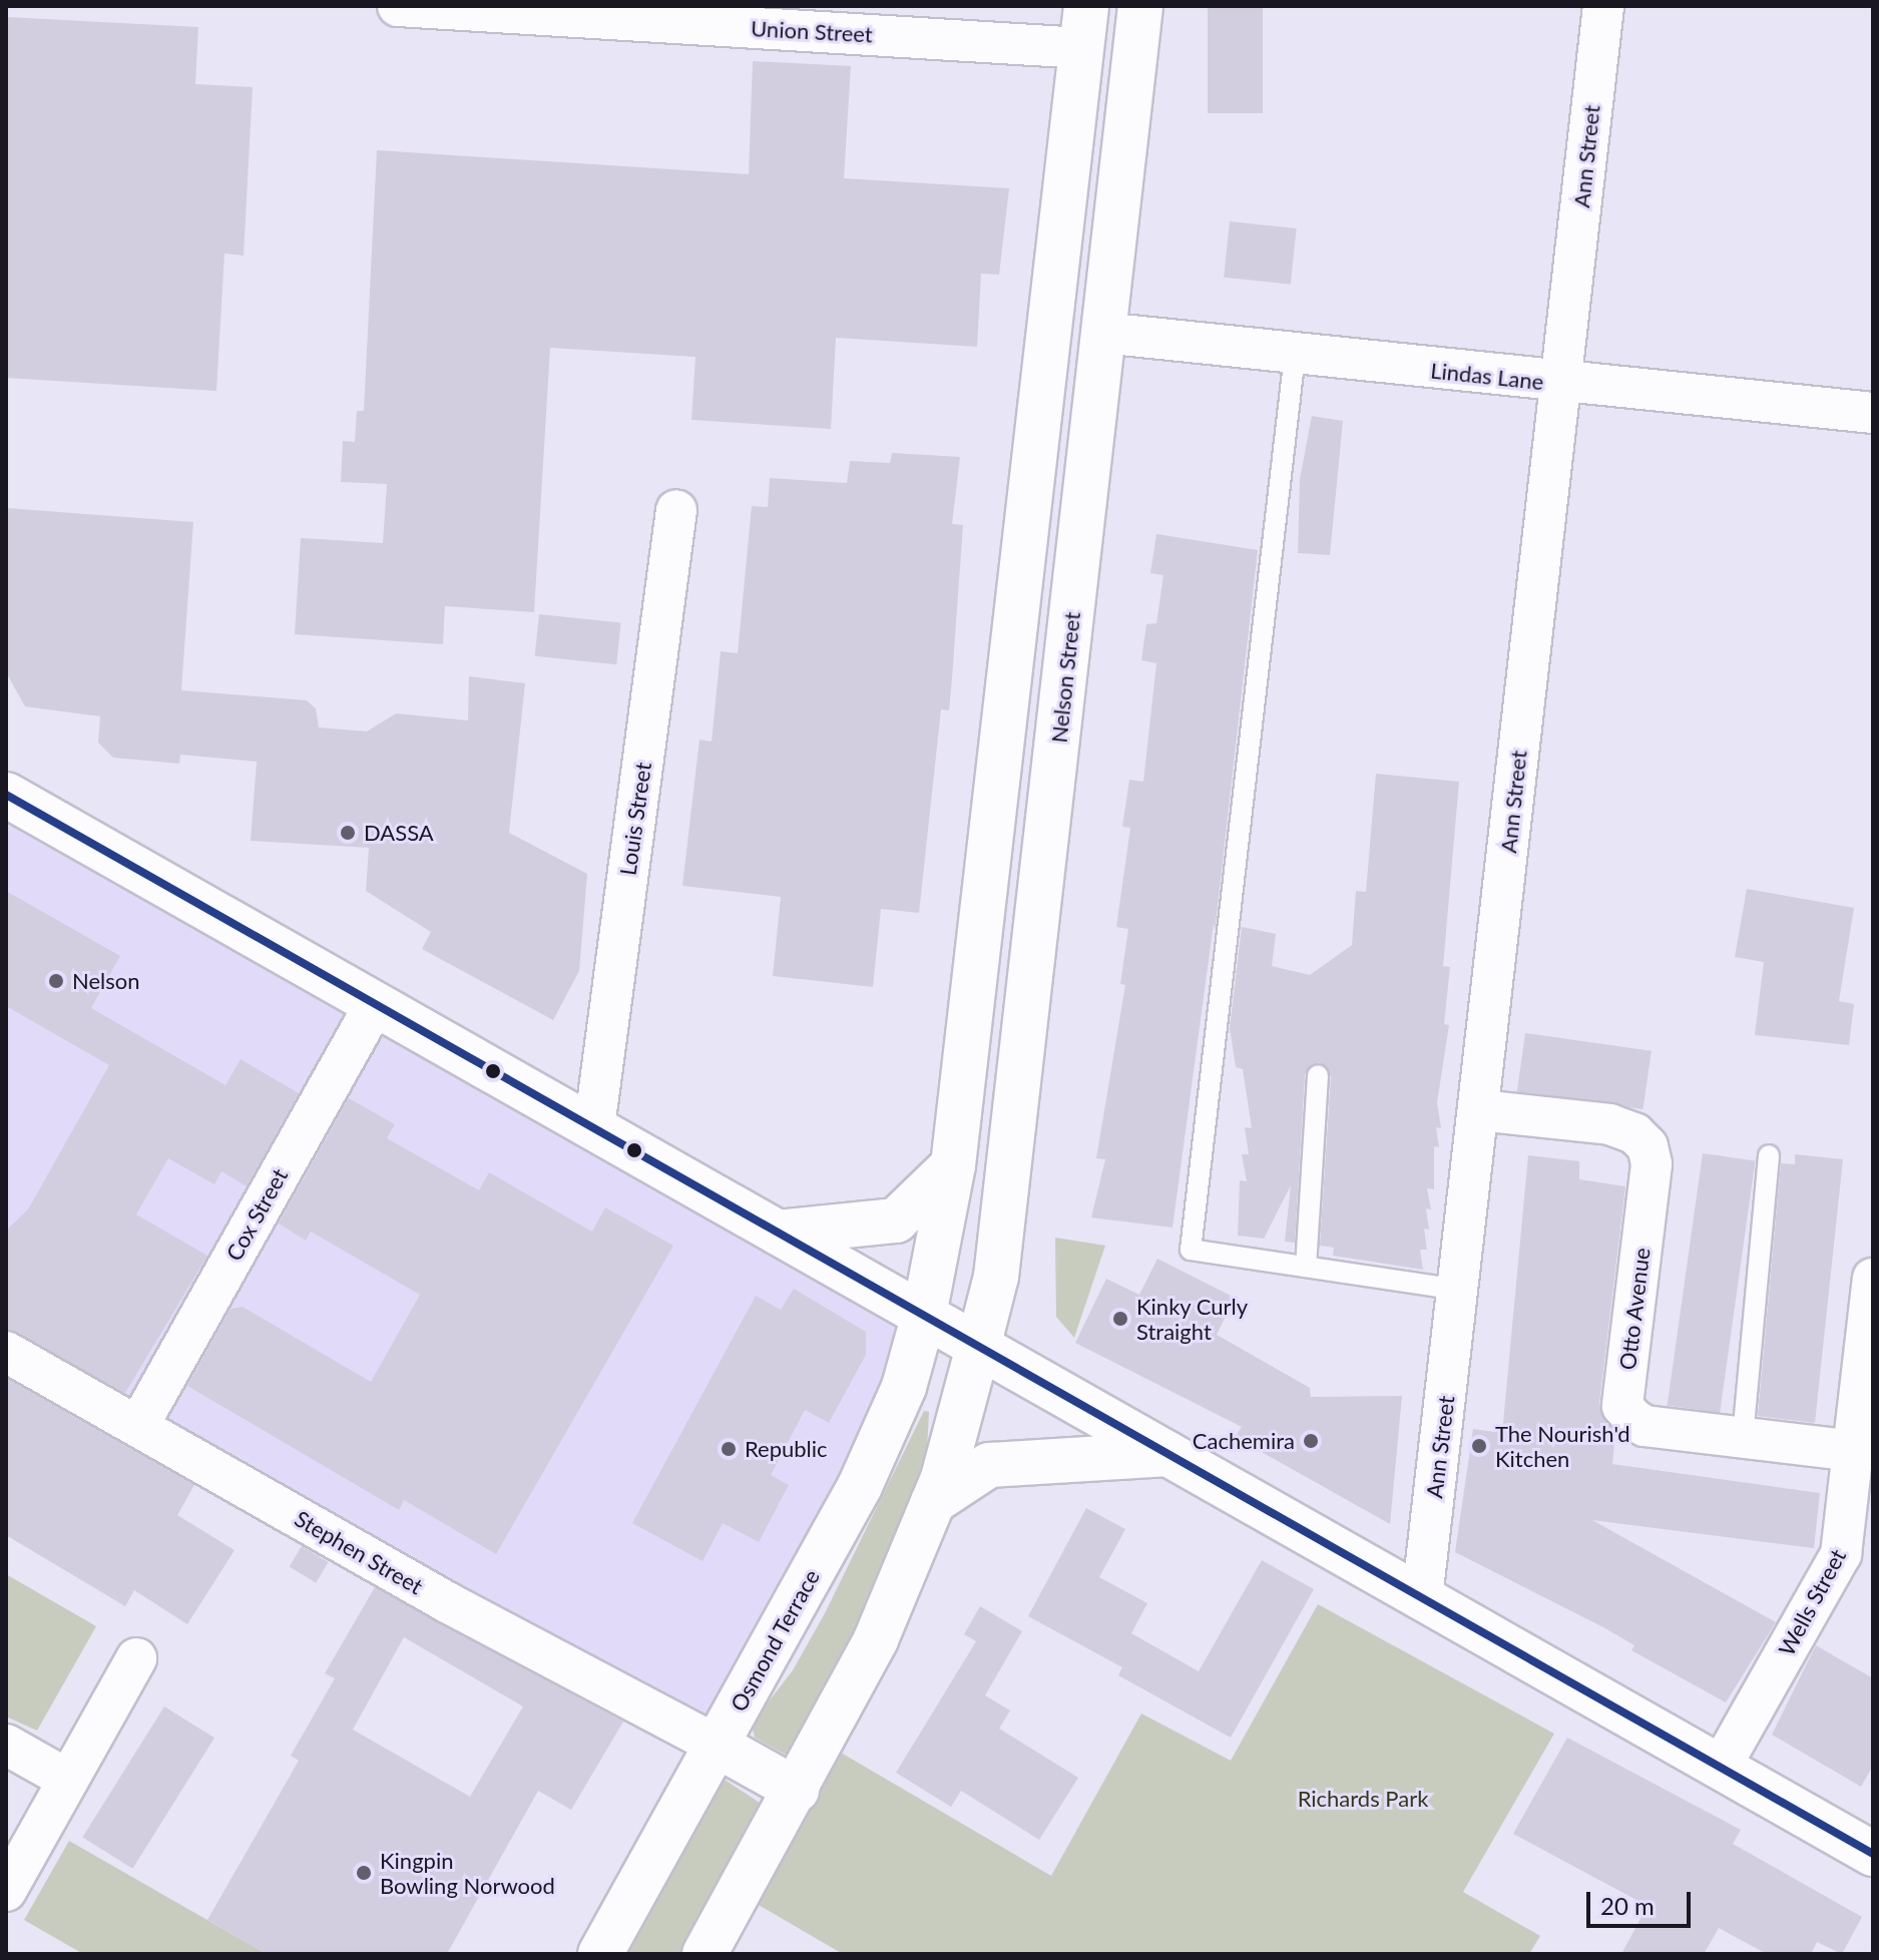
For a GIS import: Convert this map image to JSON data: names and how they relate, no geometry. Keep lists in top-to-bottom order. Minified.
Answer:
{"streets":{"main road":["Nelson Street","Osmond Terrace"],"street":["Union Street","Ann Street","Lindas Lane","Louis Street","Cox Street","Otto Avenue","Stephen Street","Wells Street"]},"crossings":[["Ann Street","Lindas Lane"],["Ann Street","Otto Avenue"],["Lindas Lane","Nelson Street"],["Cox Street","Stephen Street"],["Otto Avenue","Wells Street"],["Stephen Street","Osmond Terrace"]],"parks":["Richards Park"],"places":["DASSA","Nelson","Kinky Curly Straight","Cachemira","The Nourish'd Kitchen","Republic","Kingpin Bowling Norwood"],"scale_bar":"20 m"}
